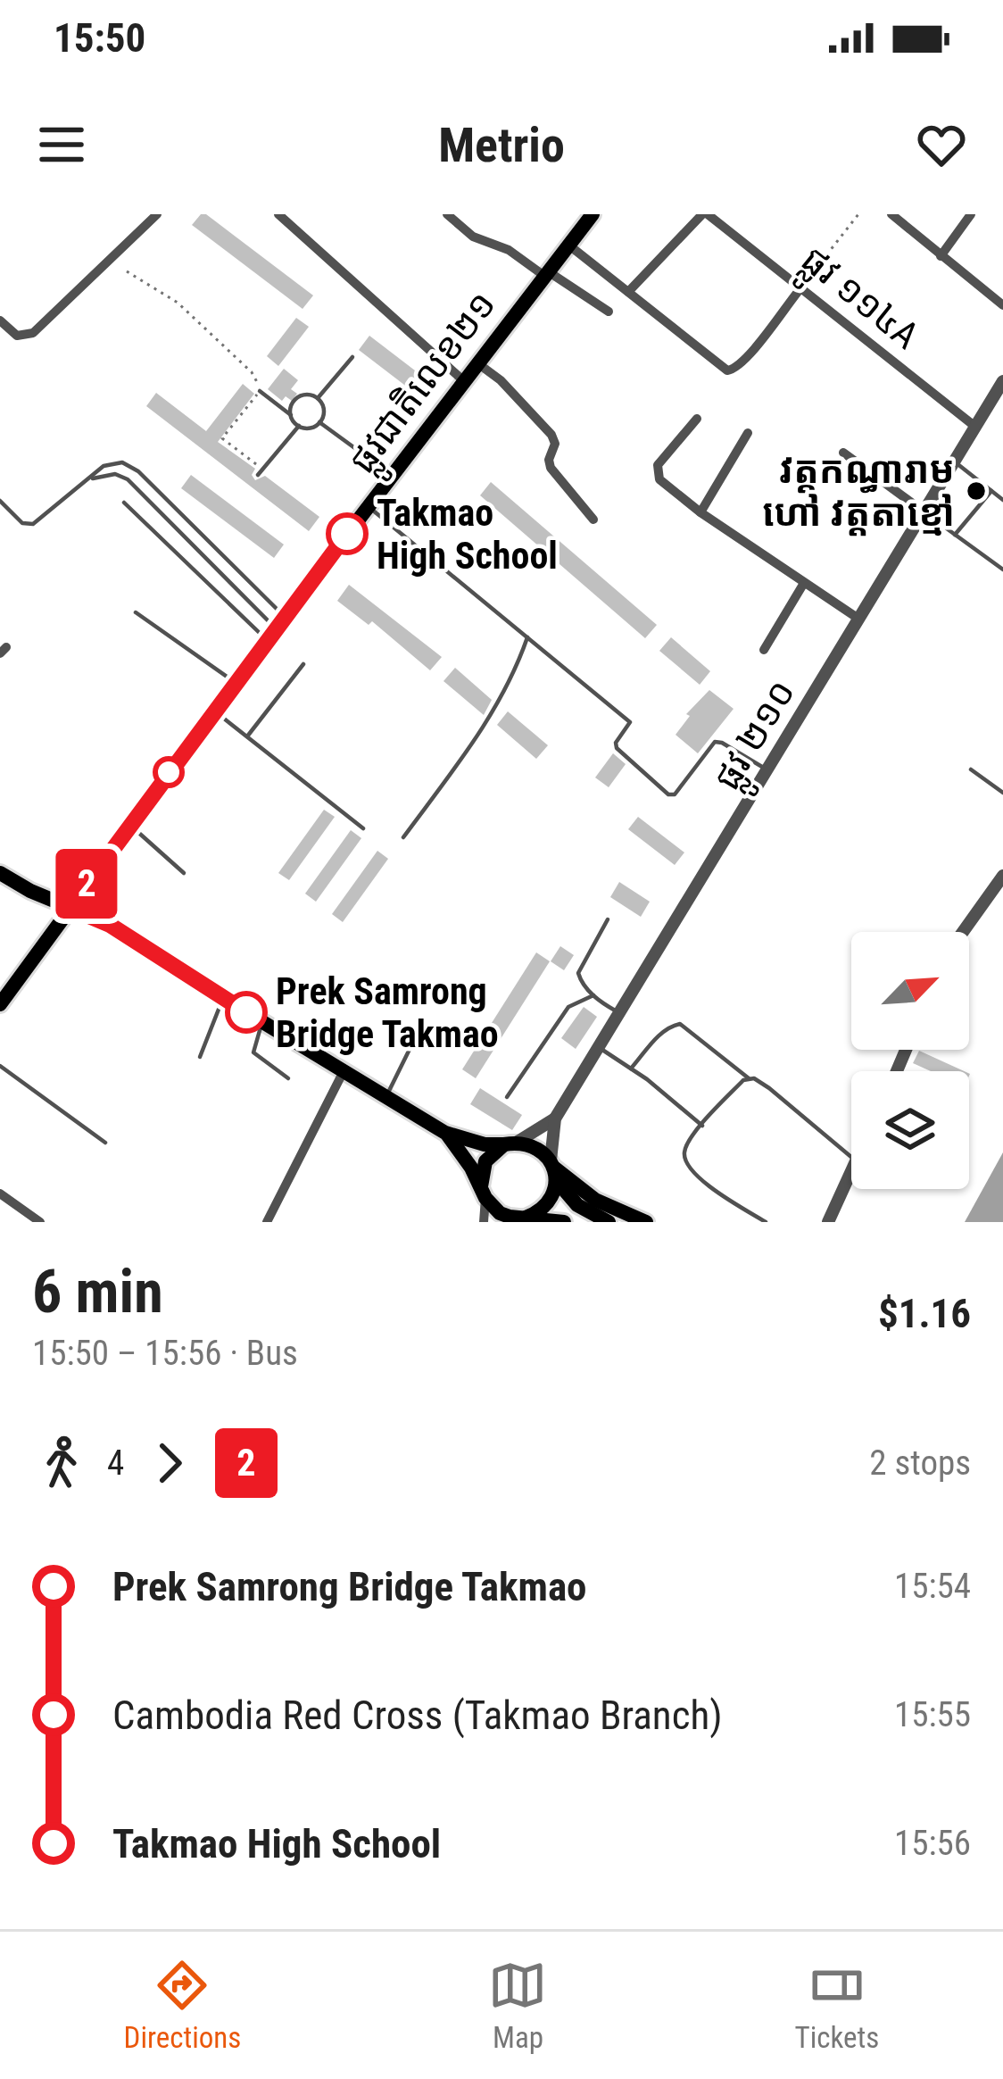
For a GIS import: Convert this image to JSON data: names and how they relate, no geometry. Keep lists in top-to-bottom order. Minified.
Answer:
{"streets":{"main road":["ផ្លូវជាតិលេខ២១"],"street":["ផ្លូវ ១១៤A","ផ្លូវ ២១០"]},"crossings":[["ផ្លូវ ១១៤A","ផ្លូវ ២១០"]],"places":["វត្តកណ្ធារាម ហៅ វត្តតាខ្មៅ","Takmao High School","Prek Samrong Bridge Takmao"],"lines":["bus line 2"],"north":"top right","page":{"status":"15:50","header":"Metrio","on_map":"2","heading":["6 min","15:50 – 15:56 · Bus","$1.16"],"legs":["4","2","2 stops"],"list":[{"name":"Prek Samrong Bridge Takmao","value":"15:54"},{"name":"Cambodia Red Cross (Takmao Branch)","value":"15:55"},{"name":"Takmao High School","value":"15:56"}],"tabs":["Directions","Map","Tickets"]}}
